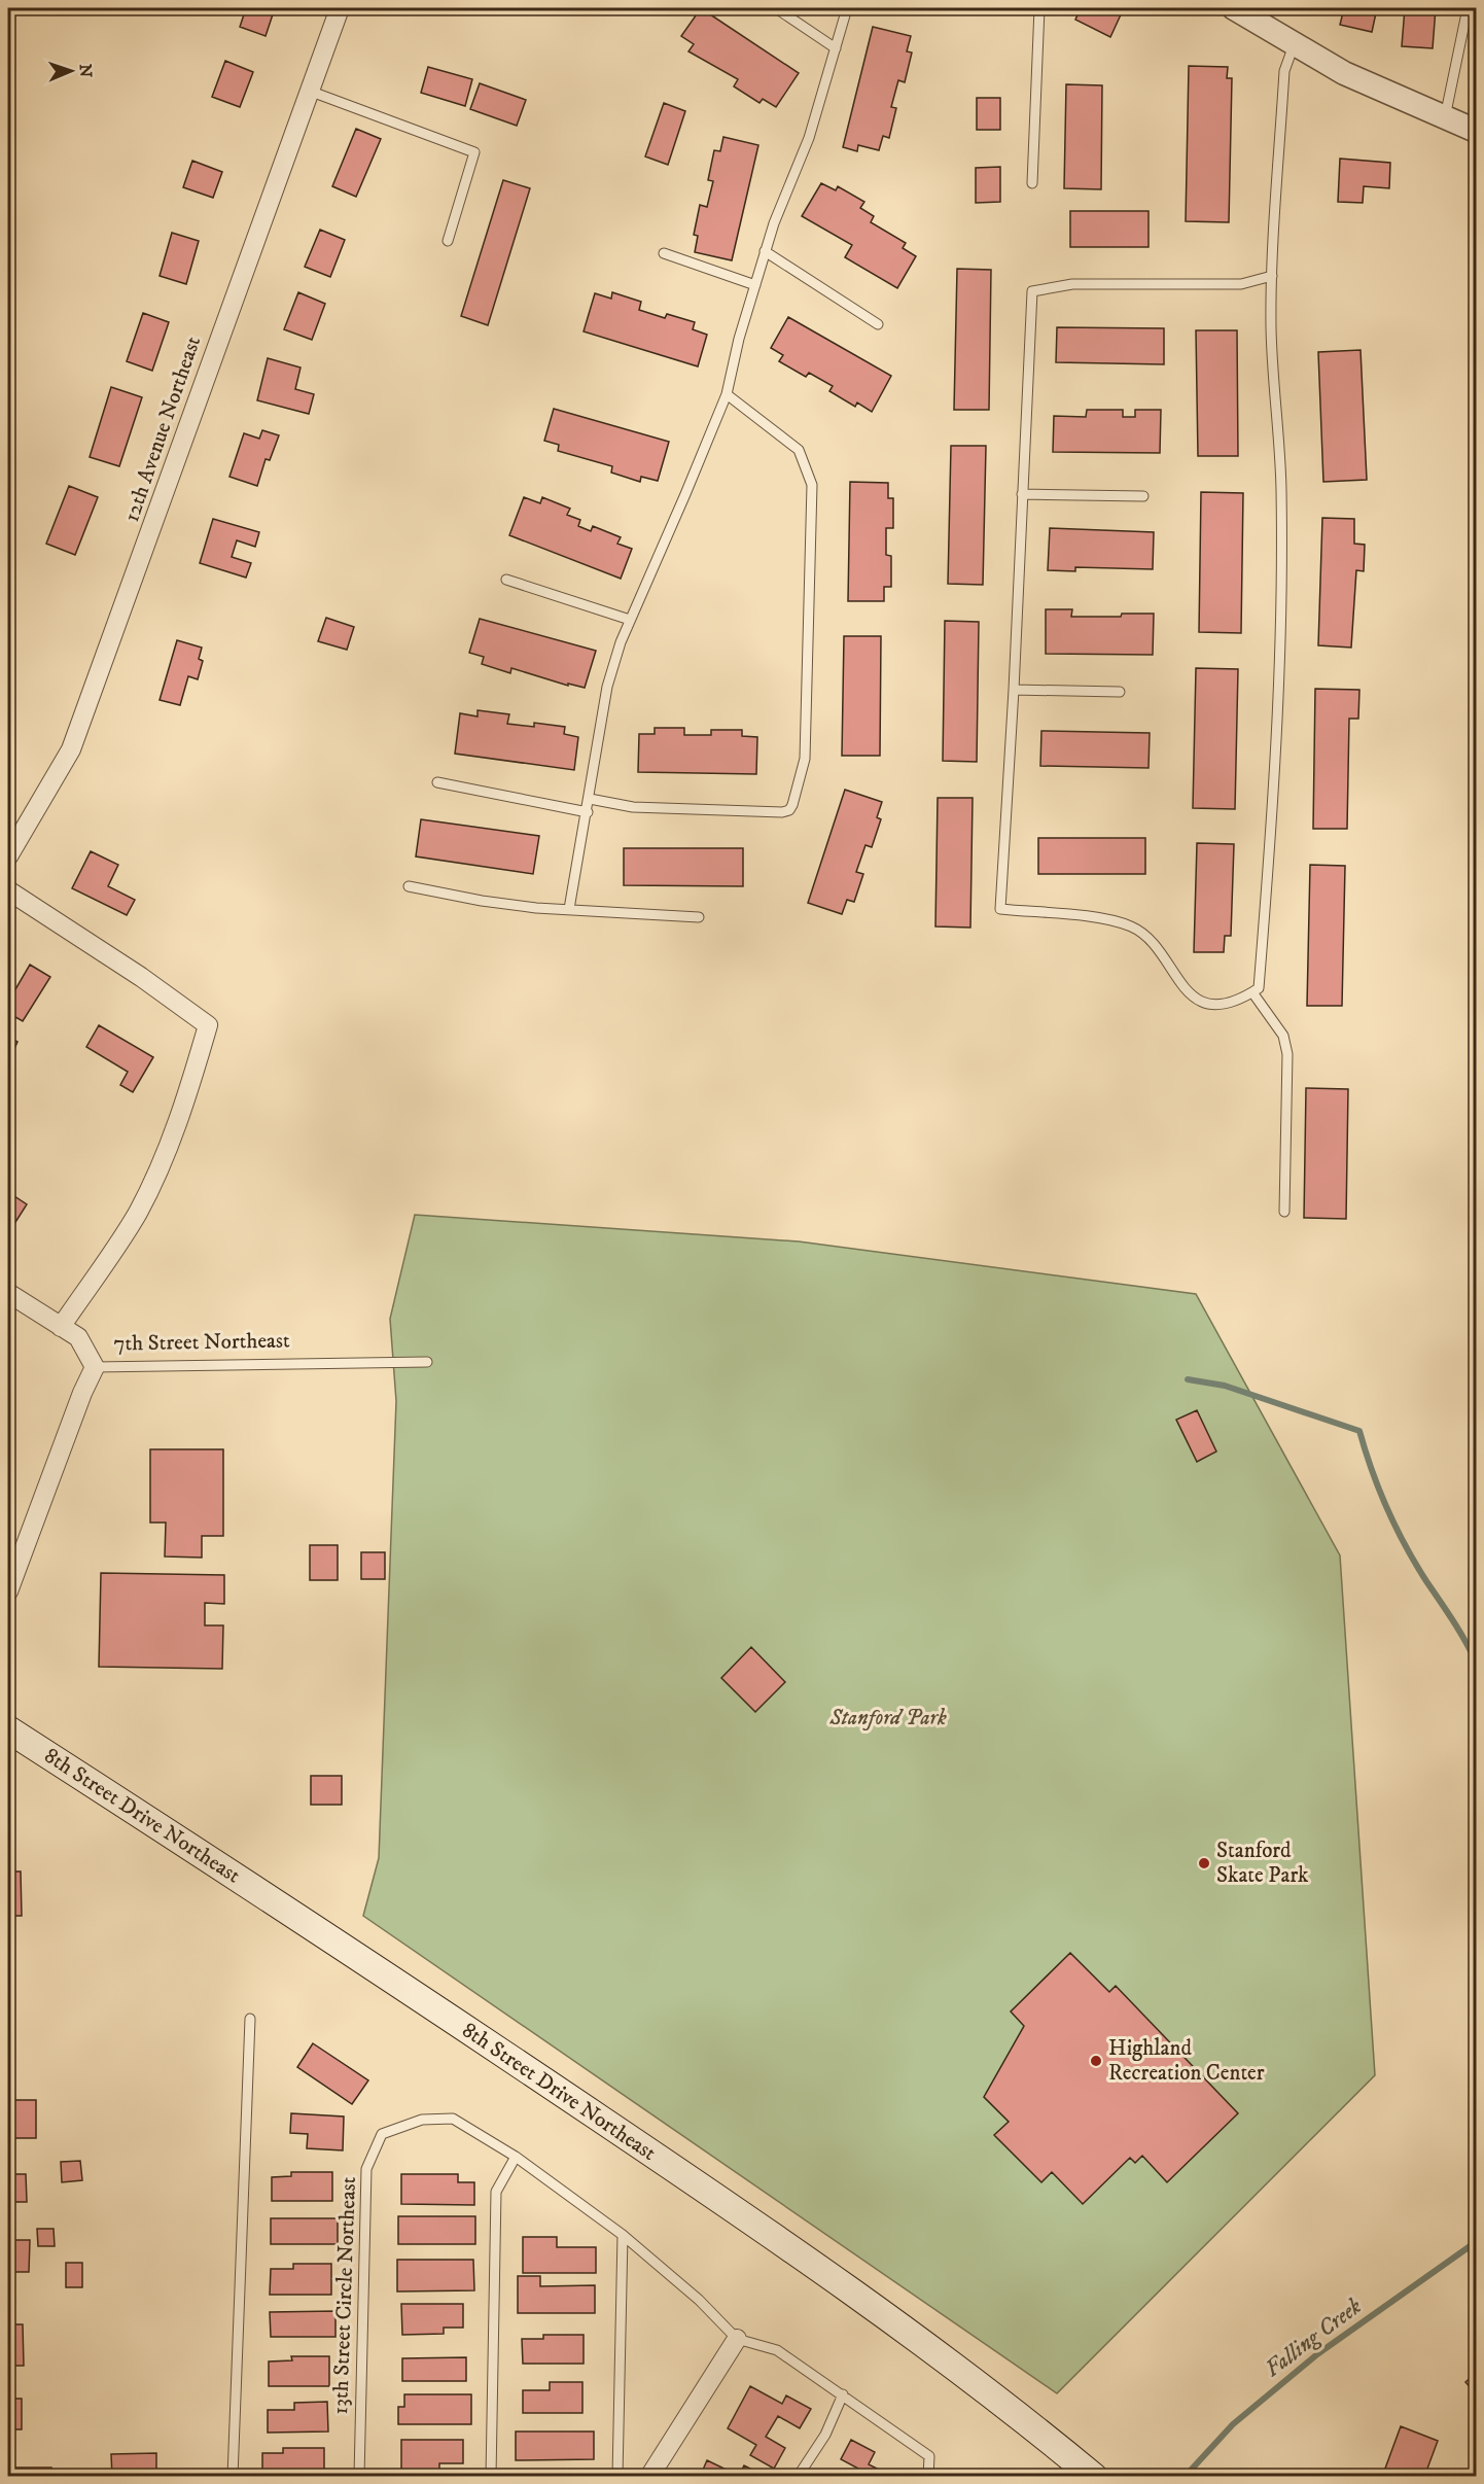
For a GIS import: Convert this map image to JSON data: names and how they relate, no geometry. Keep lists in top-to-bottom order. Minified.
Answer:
{"streets":{"main road":["8th Street Drive Northeast"],"street":["12th Avenue Northeast","7th Street Northeast"],"lane":["13th Street Circle Northeast"]},"water":["Falling Creek"],"parks":["Stanford Park"],"places":["Stanford Skate Park","Highland Recreation Center"],"north":"right"}
